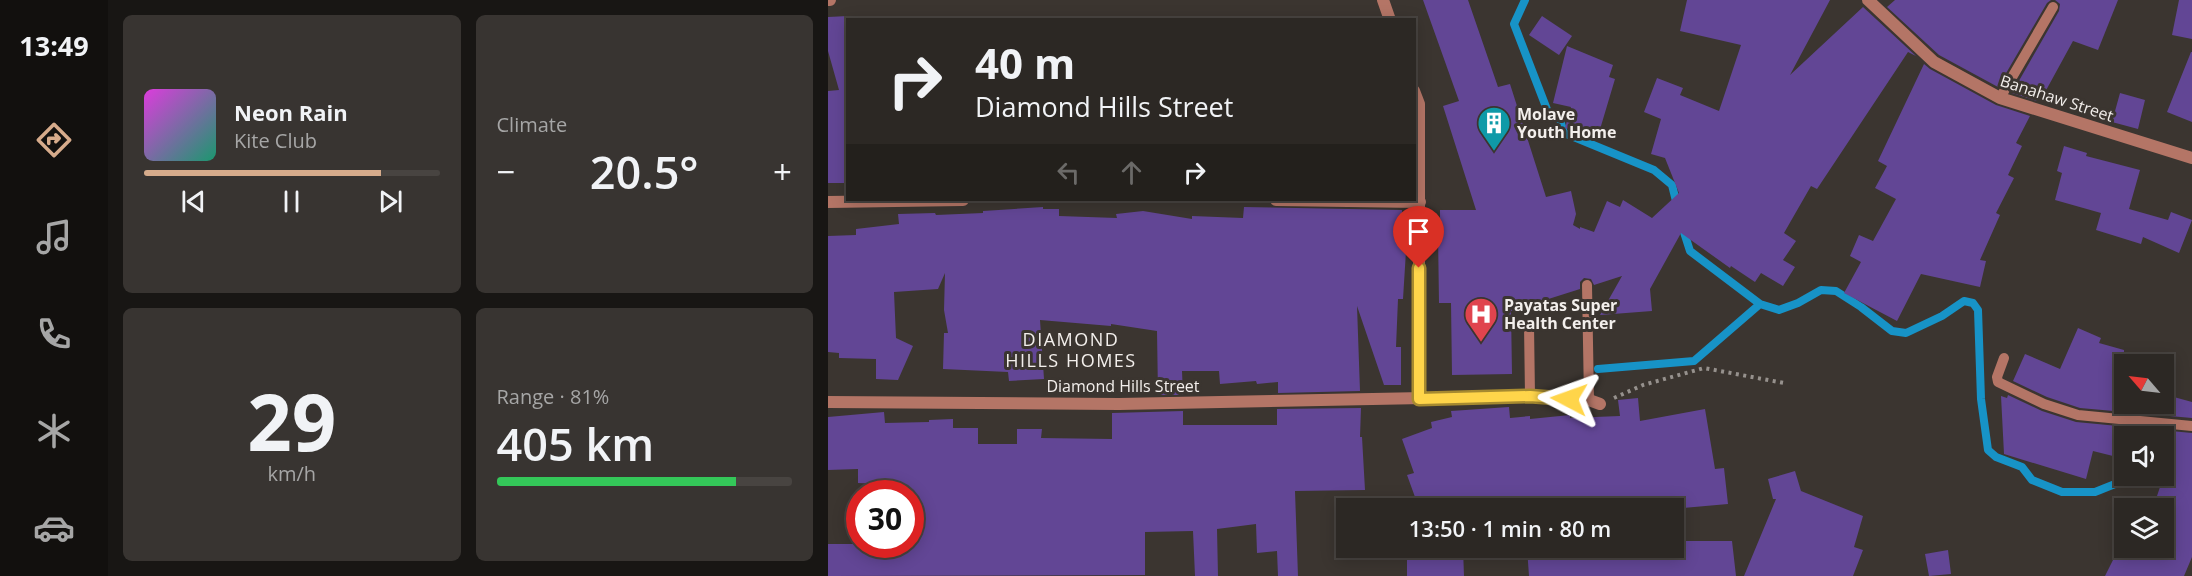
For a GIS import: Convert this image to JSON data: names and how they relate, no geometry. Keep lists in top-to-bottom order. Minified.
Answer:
{"streets":{"street":["Banahaw Street","Diamond Hills Street"]},"districts":["DIAMOND HILLS HOMES"],"places":{"building":["Molave Youth Home"],"hospital":["Payatas Super Health Center"]},"north":"top left","page":{"tabs":"13:49","tile":["Climate",["29","km/h"],["Range · 81%","405 km"]],"turn":["40 m","Diamond Hills Street"],"song":["Neon Rain","Kite Club"],"heat":["−","20.5°","+"],"limit":"30","trip":"13:50 · 1 min · 80 m"}}
